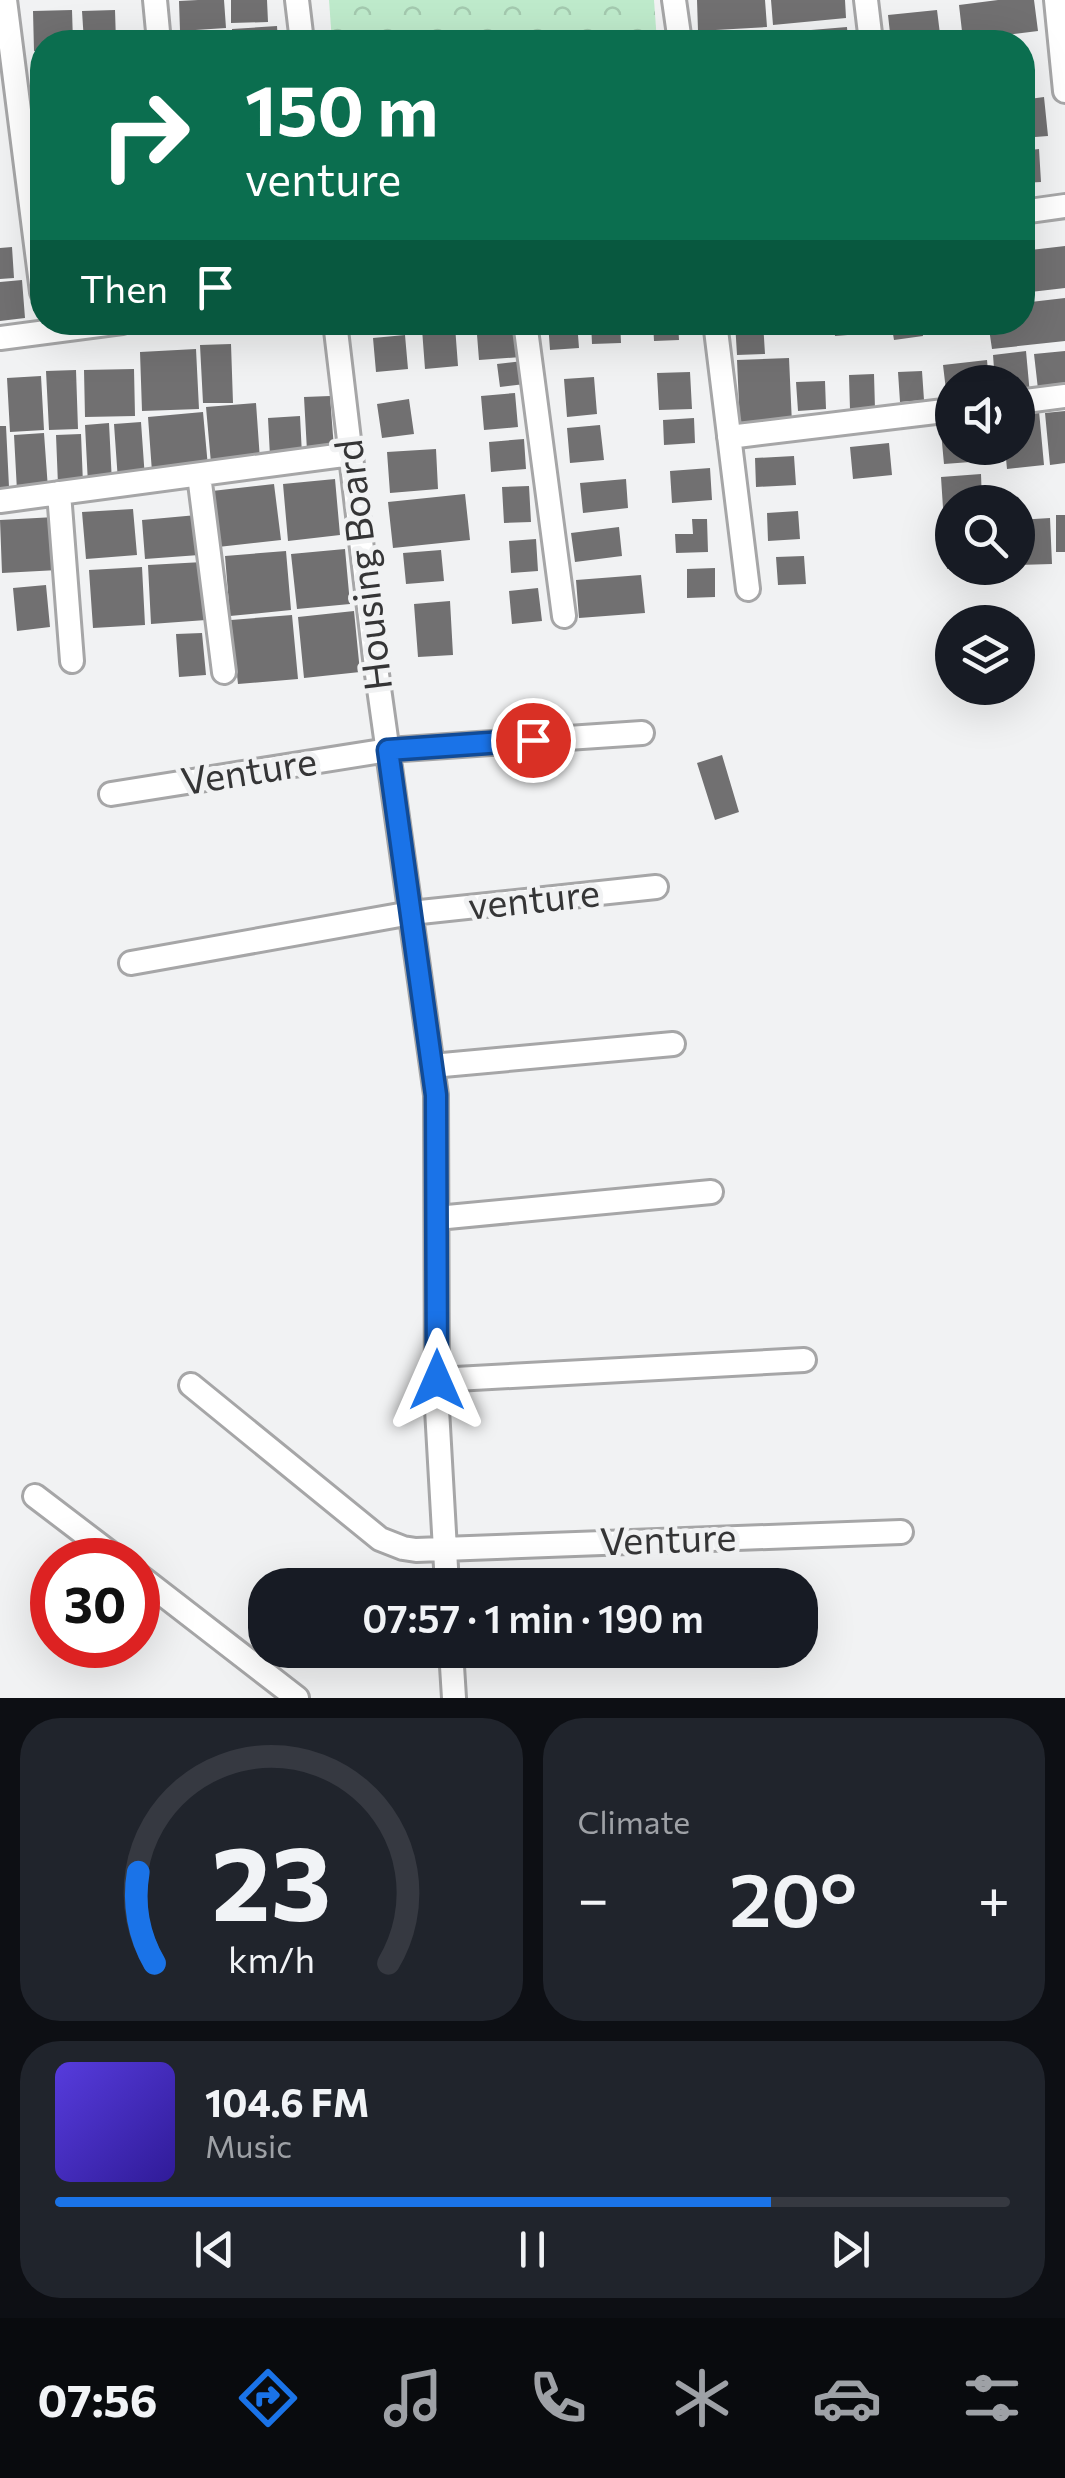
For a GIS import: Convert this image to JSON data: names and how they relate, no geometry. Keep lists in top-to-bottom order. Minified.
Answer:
{"streets":{"street":["Housing Board","Venture","venture"]},"crossings":[["Housing Board","Venture"],["Housing Board","venture"]],"page":{"turn":["150 m","venture"],"then":"Then","limit":"30","trip":"07:57 · 1 min · 190 m","tile":"Climate","heat":["−","20°","+"],"song":["104.6 FM","Music"],"tabs":"07:56","gauge":["23","km/h"]}}
